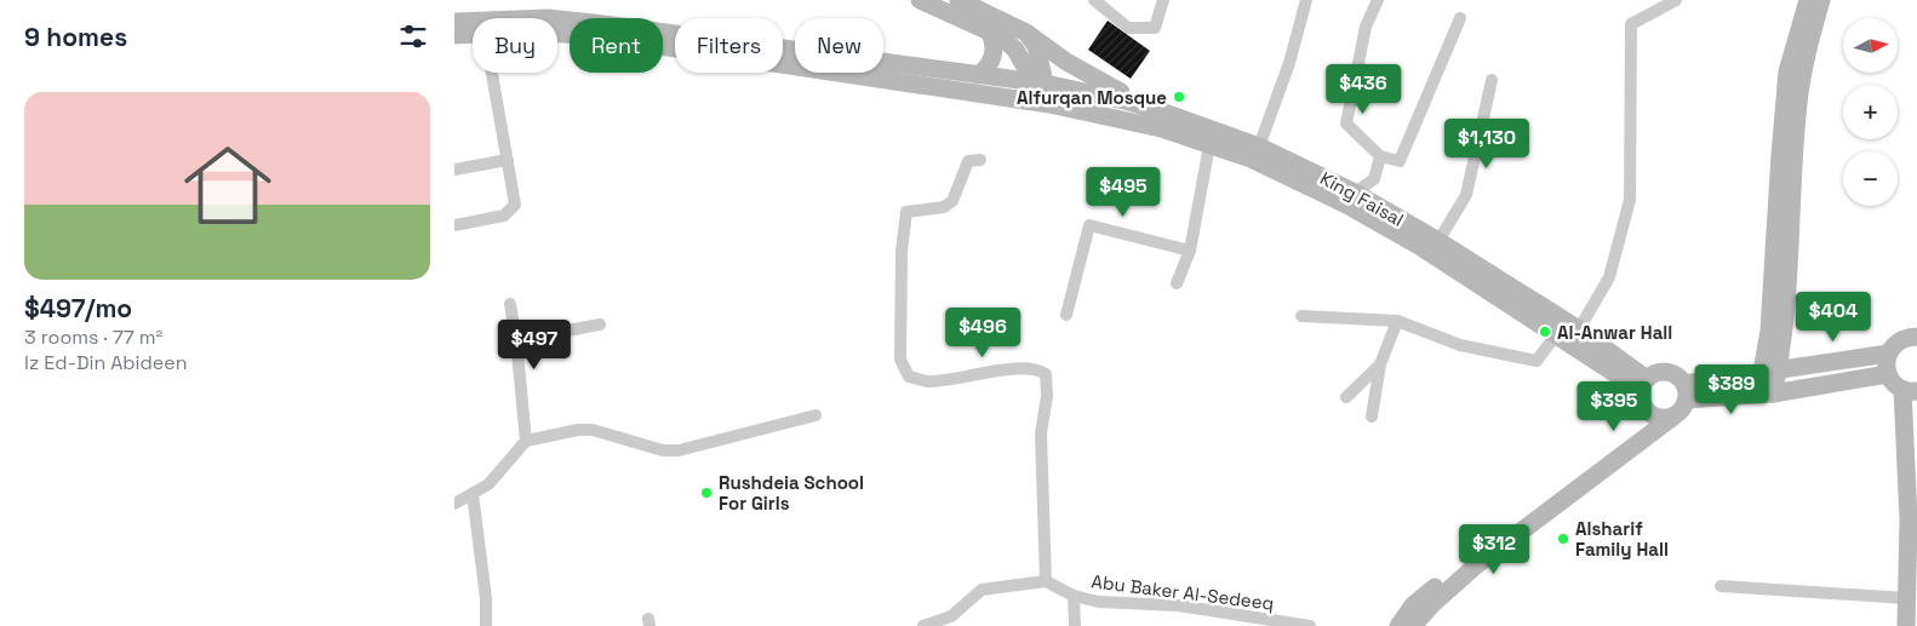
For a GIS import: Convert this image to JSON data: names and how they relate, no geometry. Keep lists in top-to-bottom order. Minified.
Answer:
{"streets":{"main road":["King Faisal"],"street":["Abu Baker Al-Sedeeq"]},"places":["Alfurqan Mosque","Al-Anwar Hall","Rushdeia School For Girls","Alsharif Family Hall"],"north":"right","page":{"heading":"9 homes","map_buttons":["+","−"],"chip":["Buy","Rent","Filters","New"],"price":["$436","$1,130","$495","$404","$496","$497","$389","$395","$312"],"list":[{"name":"$497/mo","note":"3 rooms · 77 m² · Iz Ed-Din Abideen"}]}}
